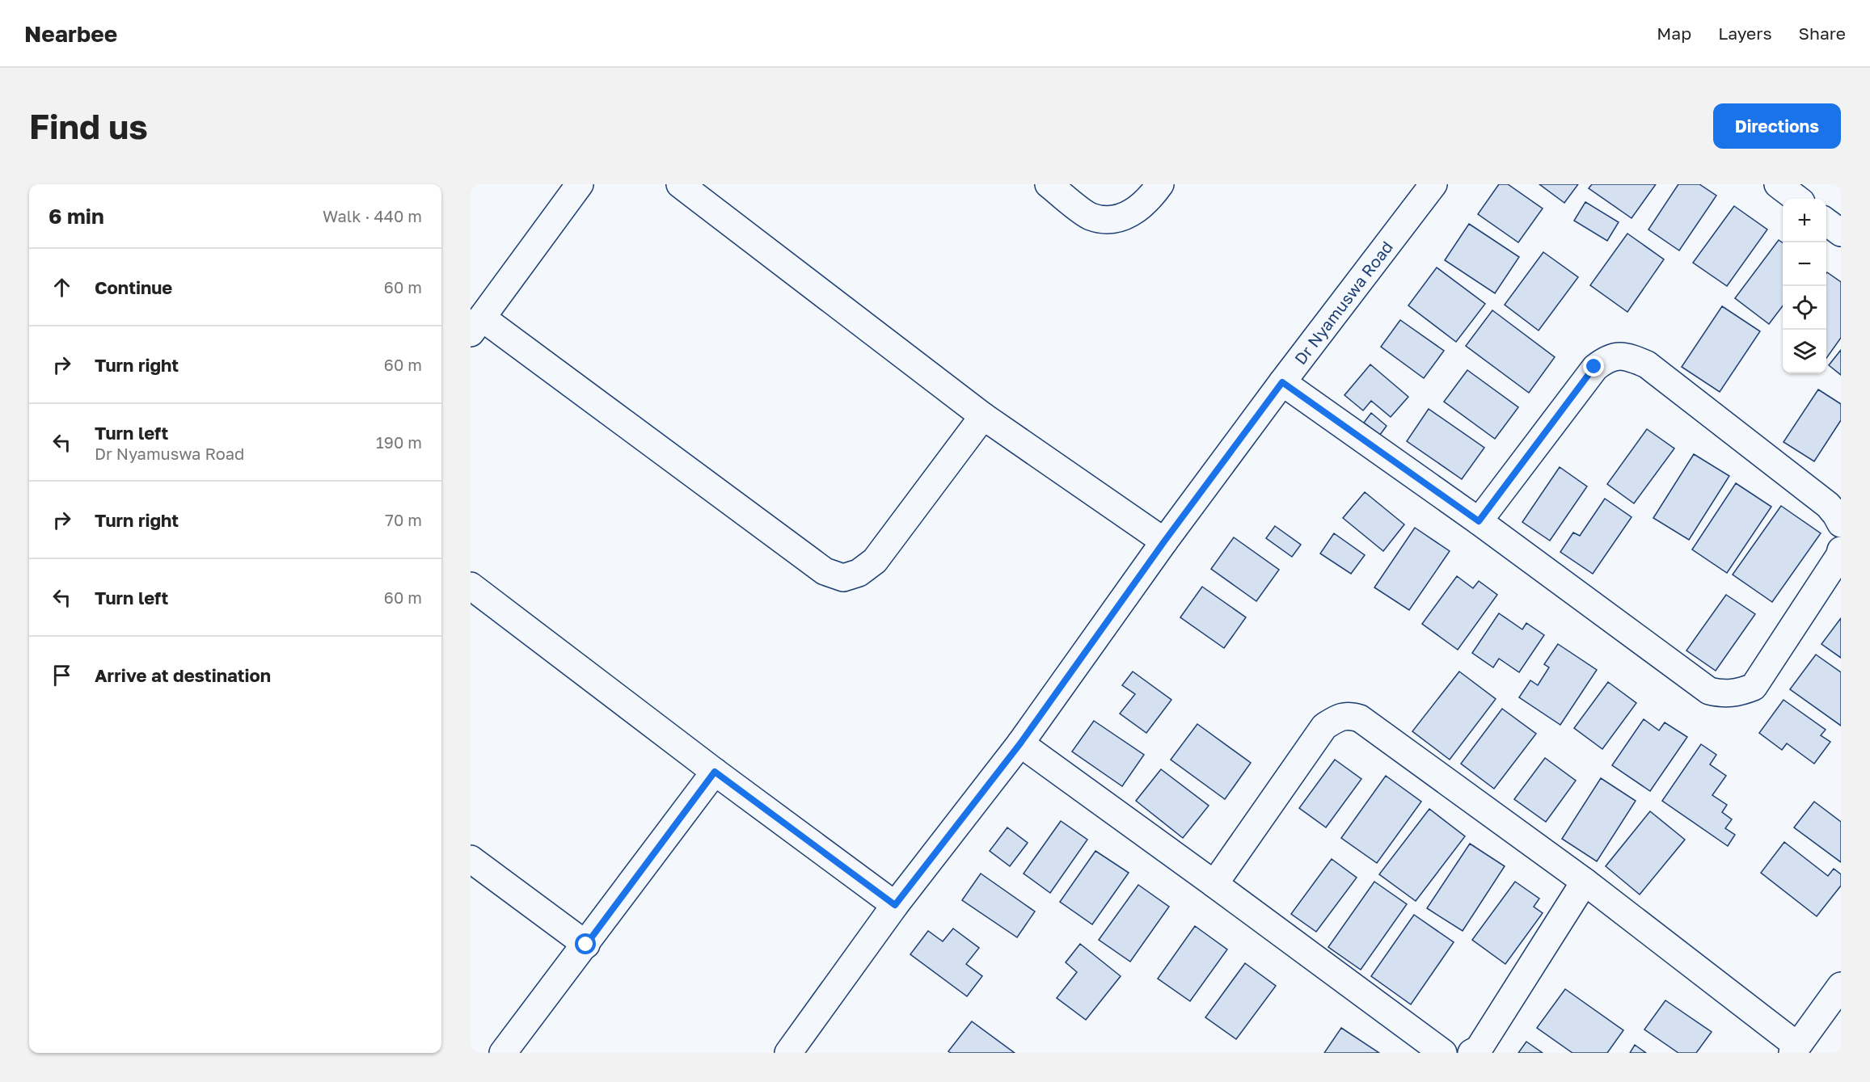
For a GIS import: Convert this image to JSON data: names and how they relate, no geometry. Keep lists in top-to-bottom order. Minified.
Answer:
{"streets":{"street":["Dr Nyamuswa Road"]},"page":{"header":"Nearbee","nav":["Map","Layers","Share"],"buttons":"Directions","title":"Find us","heading":["6 min","Walk · 440 m"],"map_buttons":["+","−"],"list":[["Continue","60 m"],["Turn right","60 m"],["Turn left","Dr Nyamuswa Road","190 m"],["Turn right","70 m"],["Turn left","60 m"],"Arrive at destination"]}}
